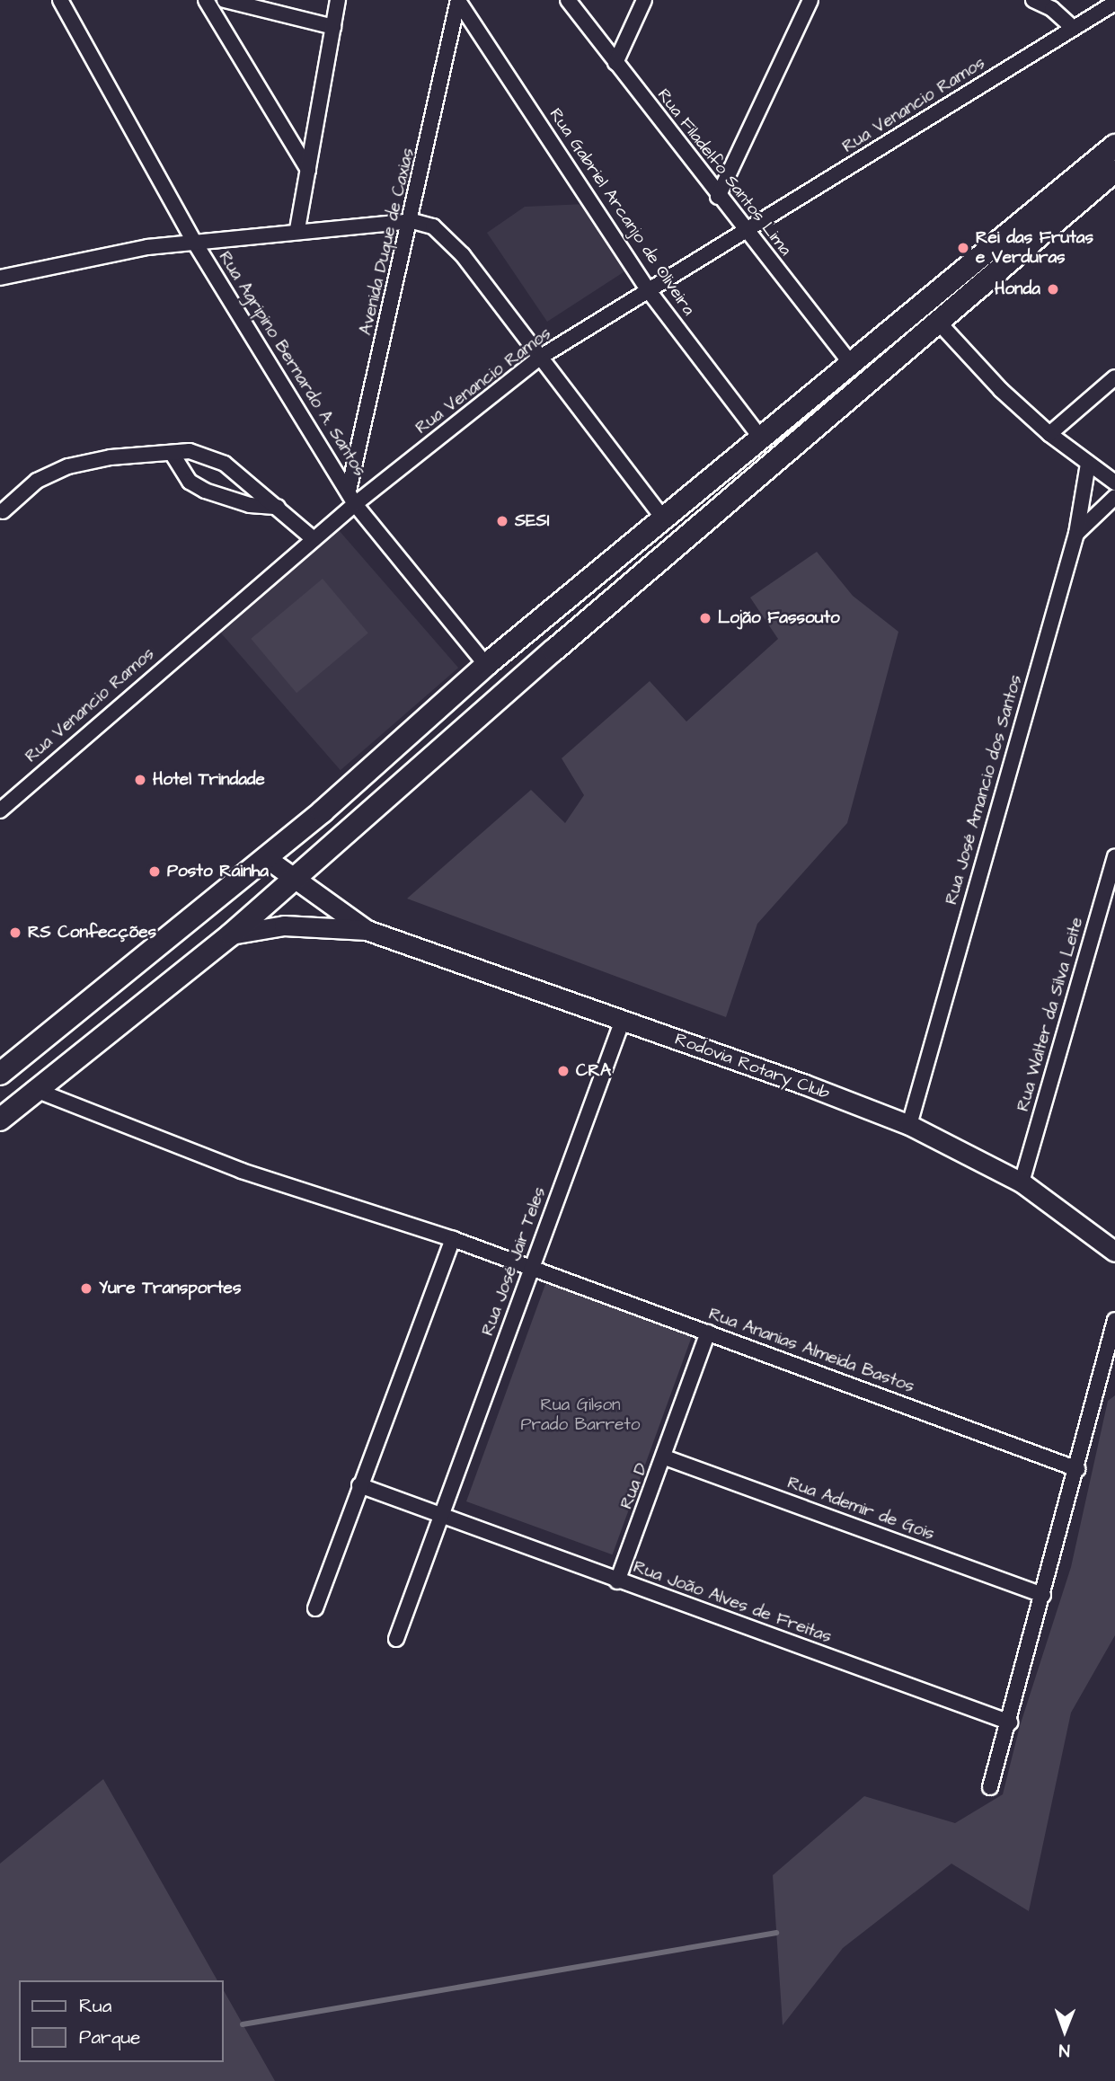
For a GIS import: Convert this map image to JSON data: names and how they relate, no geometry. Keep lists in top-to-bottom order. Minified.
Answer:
{"streets":{"main road":["Rodovia Rotary Club"],"street":["Rua Venancio Ramos","Rua Filadelfo Santos Lima","Rua Gabriel Arcanjo de Oliveira","Avenida Duque de Caxias","Rua Agripino Bernardo A. Santos","Rua José Amancio dos Santos","Rua Walter da Silva Leite","Rua José Jair Teles","Rua Ananias Almeida Bastos","Rua D","Rua Ademir de Gois","Rua João Alves de Freitas"]},"crossings":[["Rua Venancio Ramos","Rua Filadelfo Santos Lima"],["Rua Venancio Ramos","Rua Gabriel Arcanjo de Oliveira"],["Rua Venancio Ramos","Avenida Duque de Caxias"],["Rua Venancio Ramos","Rua Agripino Bernardo A. Santos"],["Rua Gabriel Arcanjo de Oliveira","Avenida Duque de Caxias"],["Avenida Duque de Caxias","Rua Agripino Bernardo A. Santos"],["Rua José Amancio dos Santos","Rodovia Rotary Club"],["Rua Walter da Silva Leite","Rodovia Rotary Club"],["Rodovia Rotary Club","Rua José Jair Teles"],["Rua José Jair Teles","Rua Ananias Almeida Bastos"],["Rua José Jair Teles","Rua João Alves de Freitas"],["Rua Ananias Almeida Bastos","Rua D"],["Rua D","Rua Ademir de Gois"],["Rua D","Rua João Alves de Freitas"]],"parks":["Rua Gilson Prado Barreto"],"places":["Rei das Frutas e Verduras","Honda","SESI","Lojão Fassouto","Hotel Trindade","Posto Rainha","RS Confecções","CRA","Yure Transportes"],"legend":["Rua","Parque"],"north":"bottom"}
